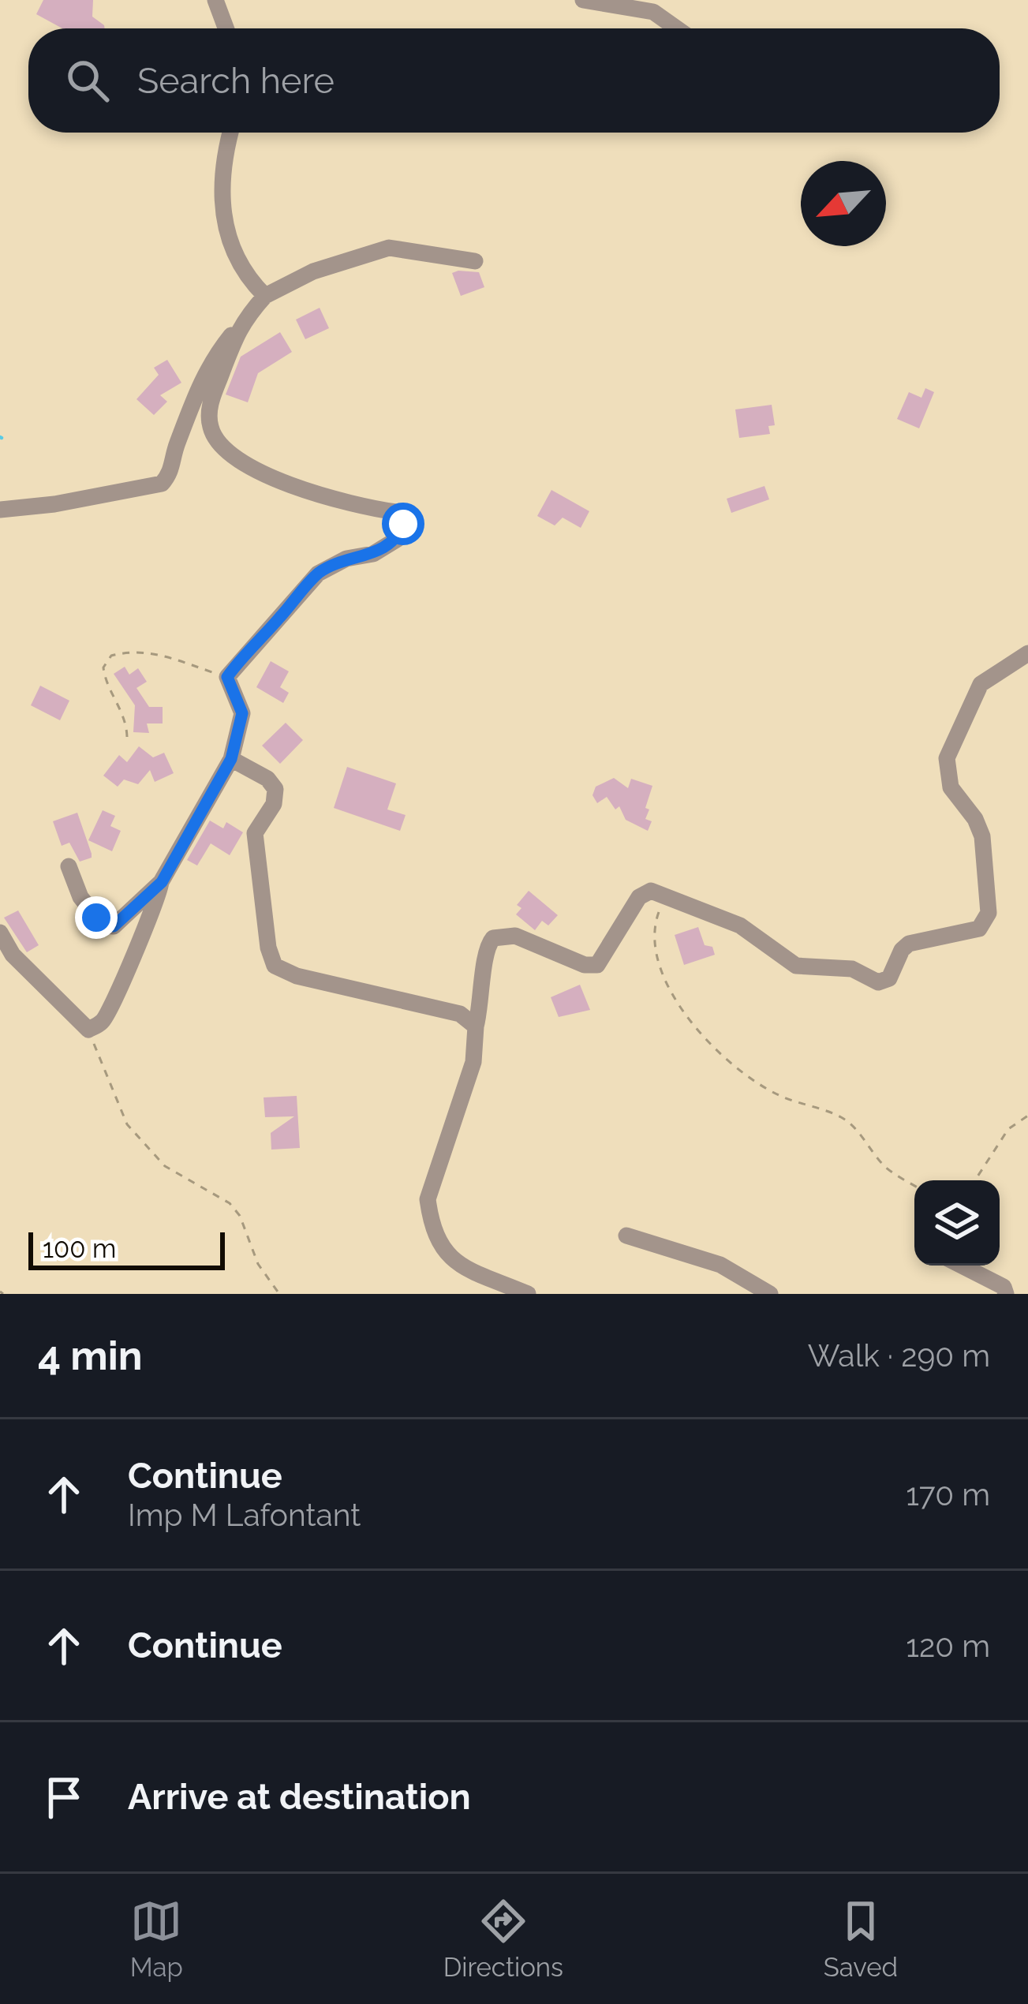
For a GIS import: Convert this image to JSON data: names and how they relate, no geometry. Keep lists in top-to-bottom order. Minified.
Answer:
{"scale_bar":"100 m","north":"bottom left","page":{"search":"Search here","scale":"100 m","heading":["4 min","Walk · 290 m"],"list":[["Continue","Imp M Lafontant","170 m"],["Continue","120 m"],"Arrive at destination"],"nav":["Map","Directions","Saved"]}}
